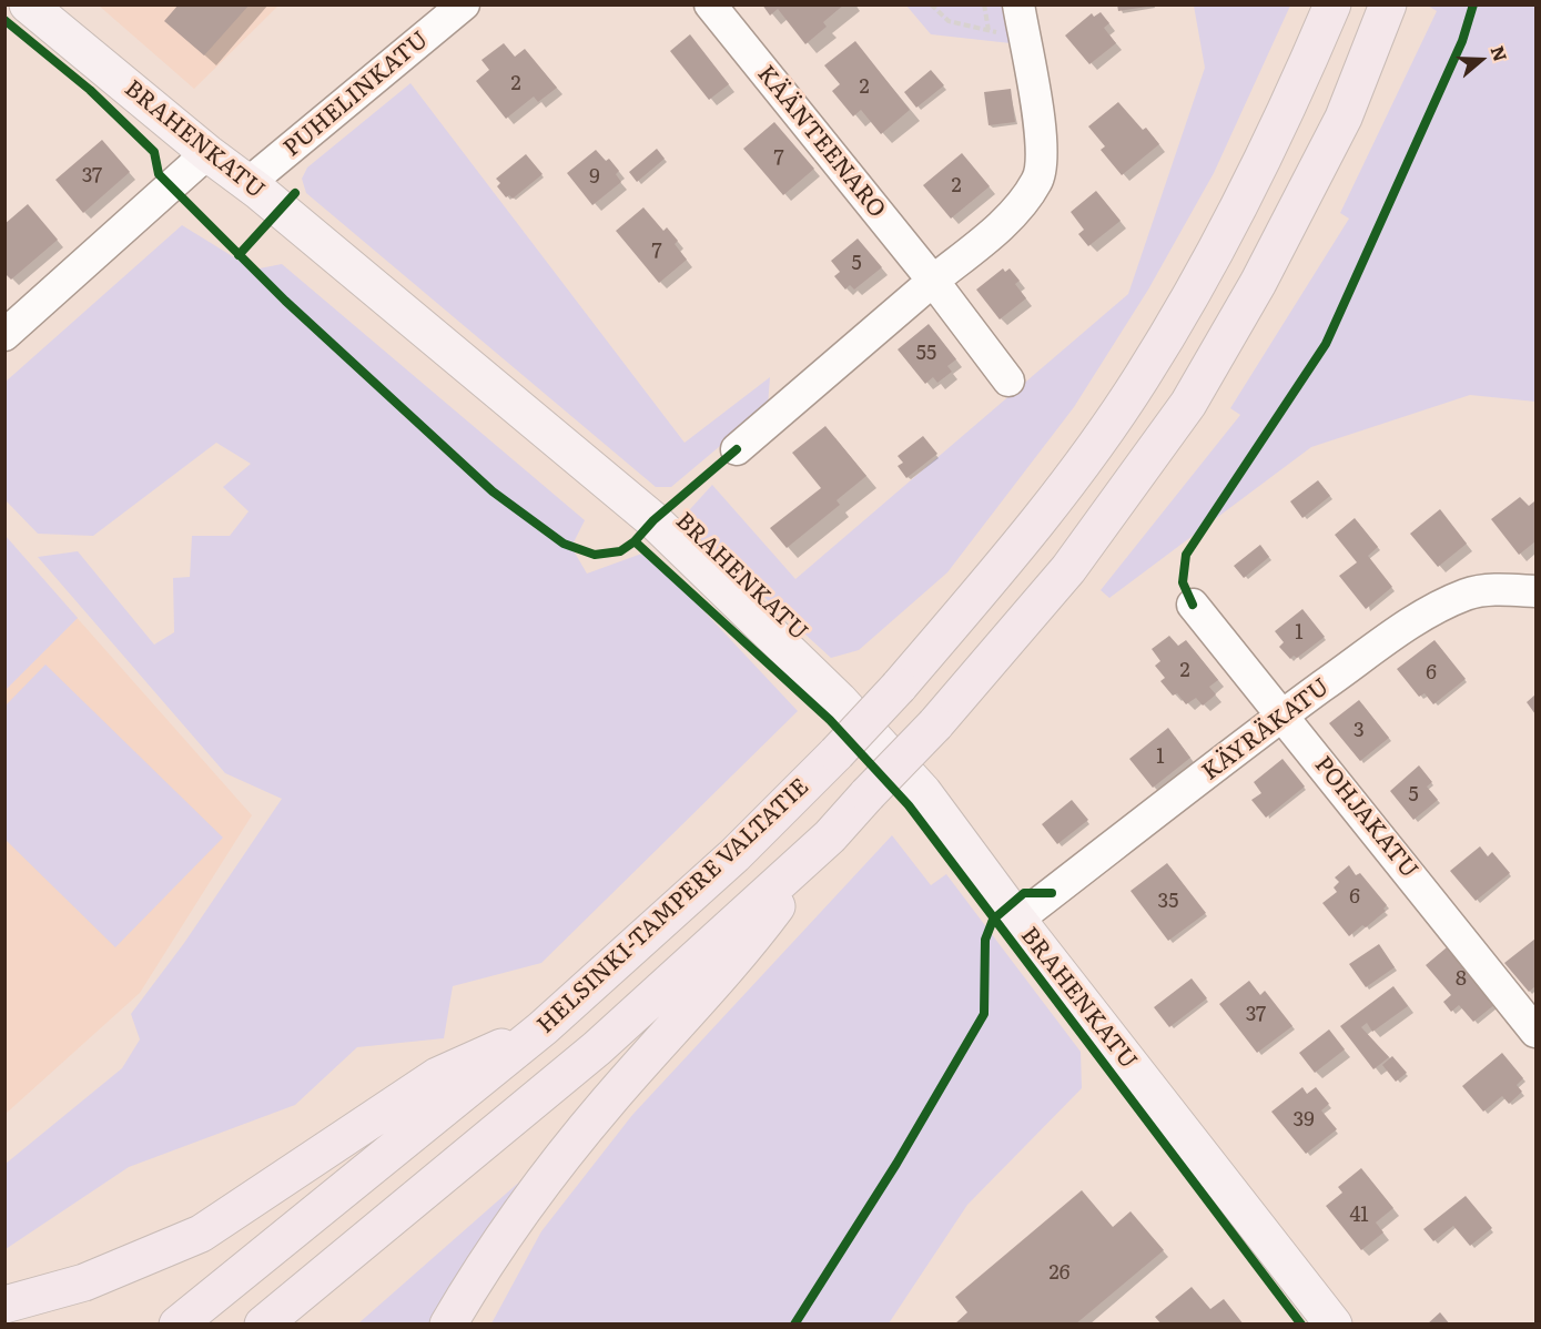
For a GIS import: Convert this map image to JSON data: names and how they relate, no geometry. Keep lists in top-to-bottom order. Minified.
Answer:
{"streets":{"highway":["HELSINKI-TAMPERE VALTATIE"],"main road":["BRAHENKATU"],"street":["PUHELINKATU","KÄÄNTEENARO","KÄYRÄKATU","POHJAKATU"]},"crossings":[["PUHELINKATU","BRAHENKATU"],["BRAHENKATU","KÄYRÄKATU"],["KÄYRÄKATU","POHJAKATU"]],"house_numbers":["2","2","7","37","9","2","7","5","55","1","2","6","3","1","5","6","35","8","37","39","41","26"],"north":"right"}
